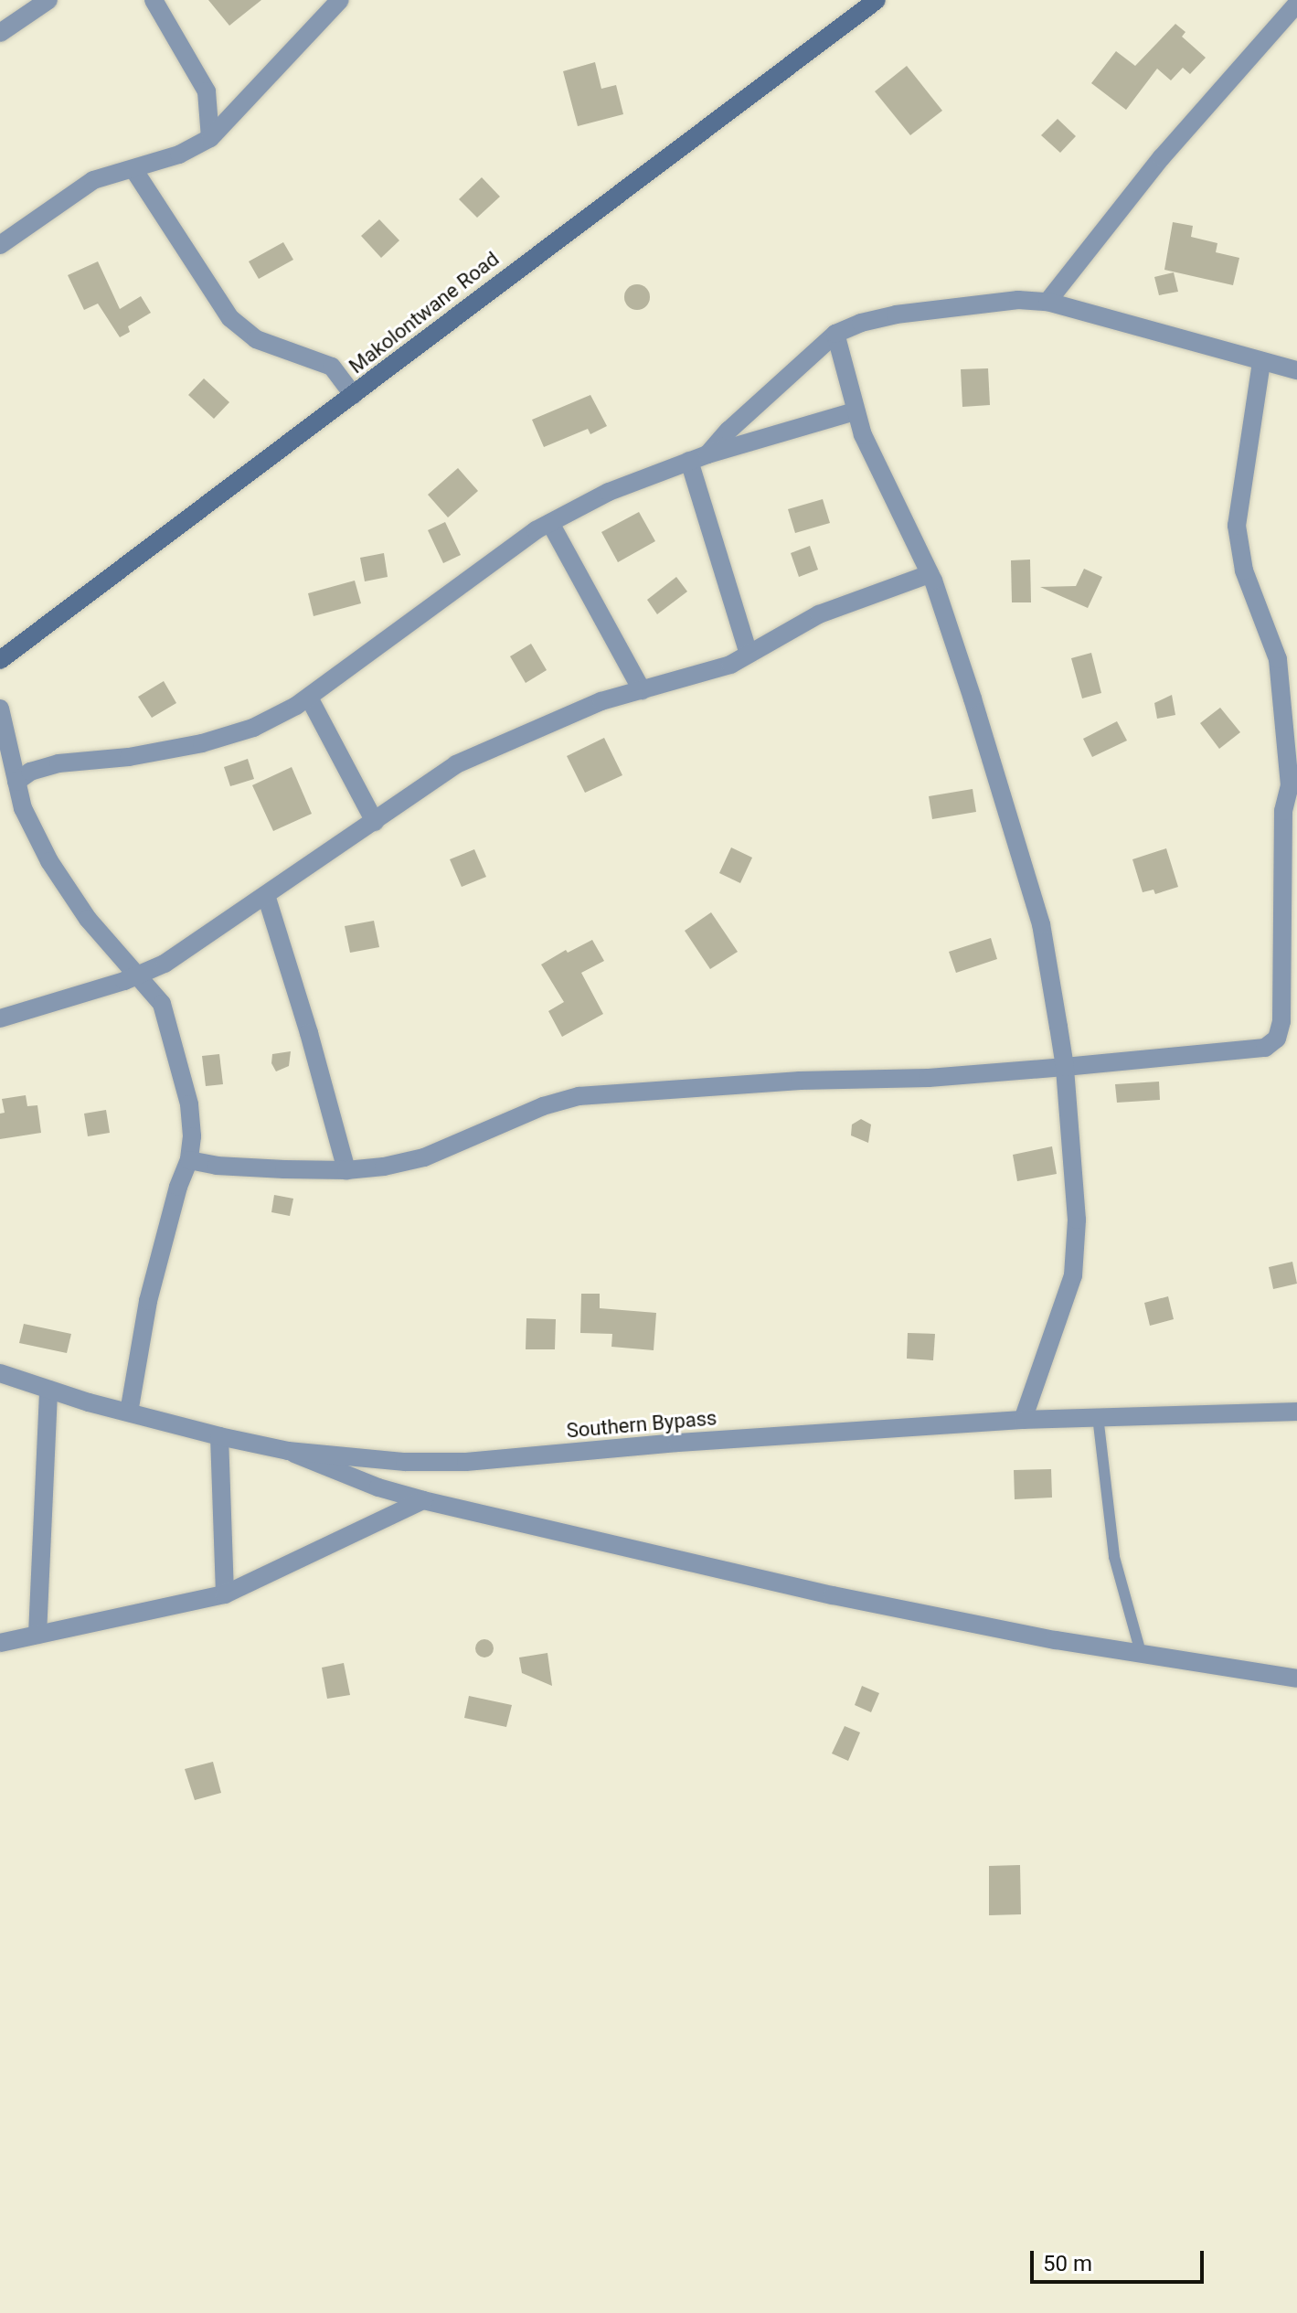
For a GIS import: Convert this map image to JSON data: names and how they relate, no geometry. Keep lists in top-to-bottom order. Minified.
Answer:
{"streets":{"main road":["Makolontwane Road"],"street":["Southern Bypass"]},"scale_bar":"50 m"}
